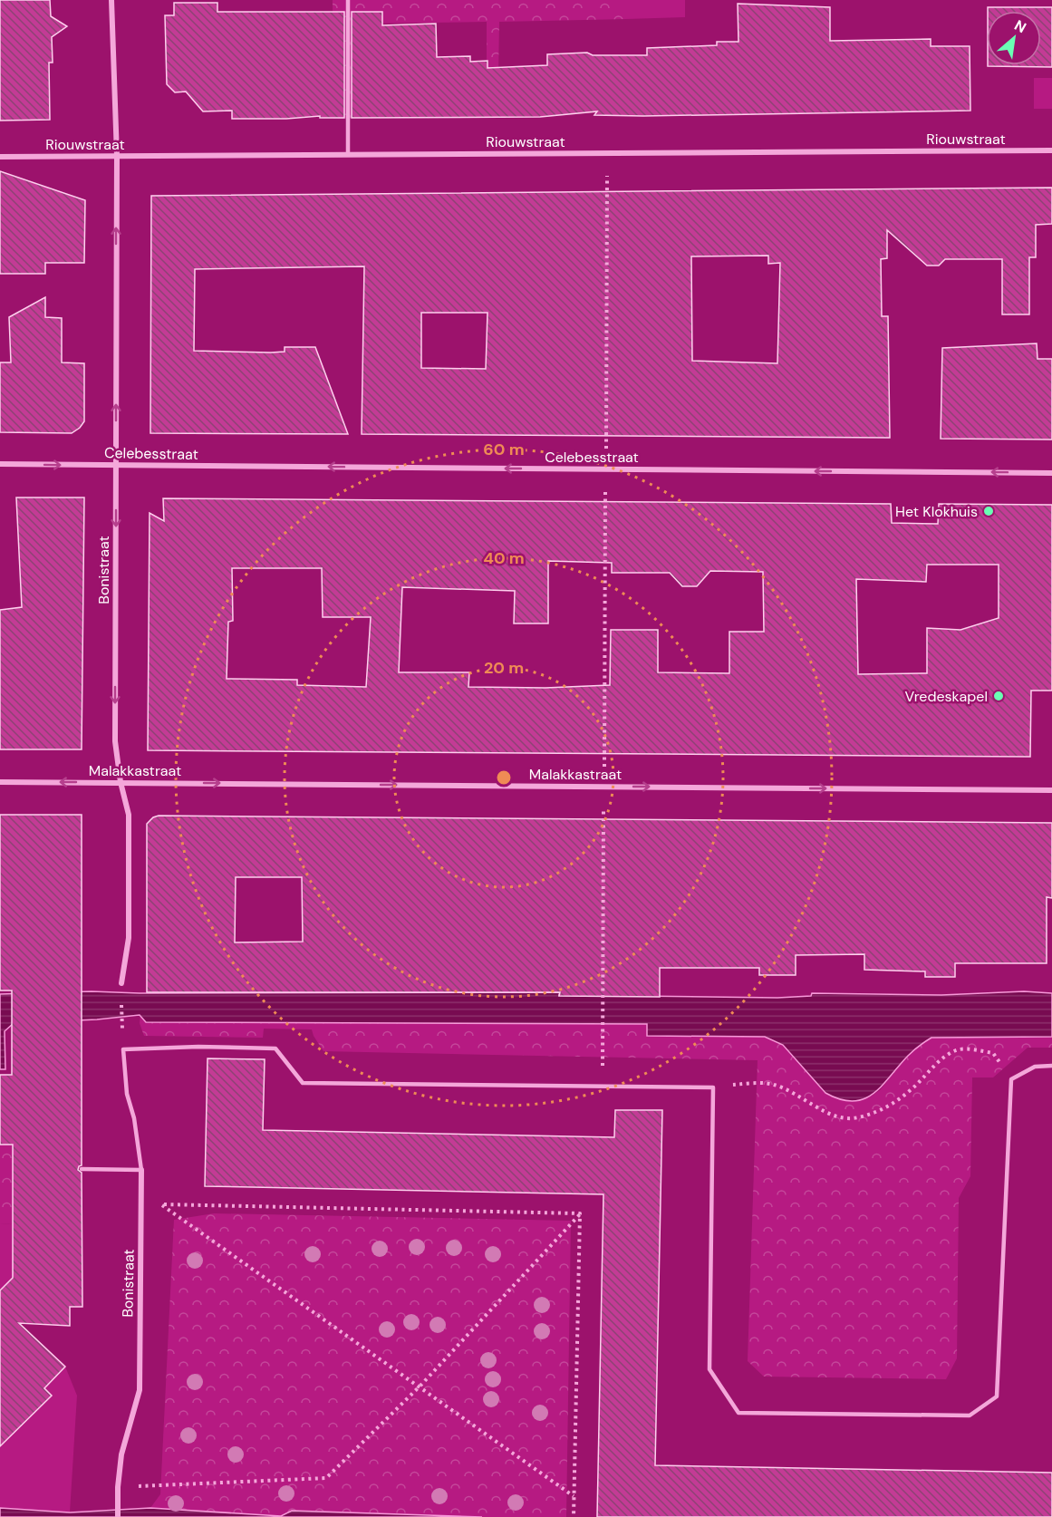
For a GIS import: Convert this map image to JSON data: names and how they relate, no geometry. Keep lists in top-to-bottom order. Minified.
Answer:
{"streets":{"street":["Riouwstraat","Celebesstraat","Bonistraat","Malakkastraat"]},"crossings":[["Riouwstraat","Bonistraat"],["Celebesstraat","Bonistraat"],["Bonistraat","Malakkastraat"]],"places":["Het Klokhuis","Vredeskapel"],"north":"top right","rings":["60 m","40 m","20 m"]}
